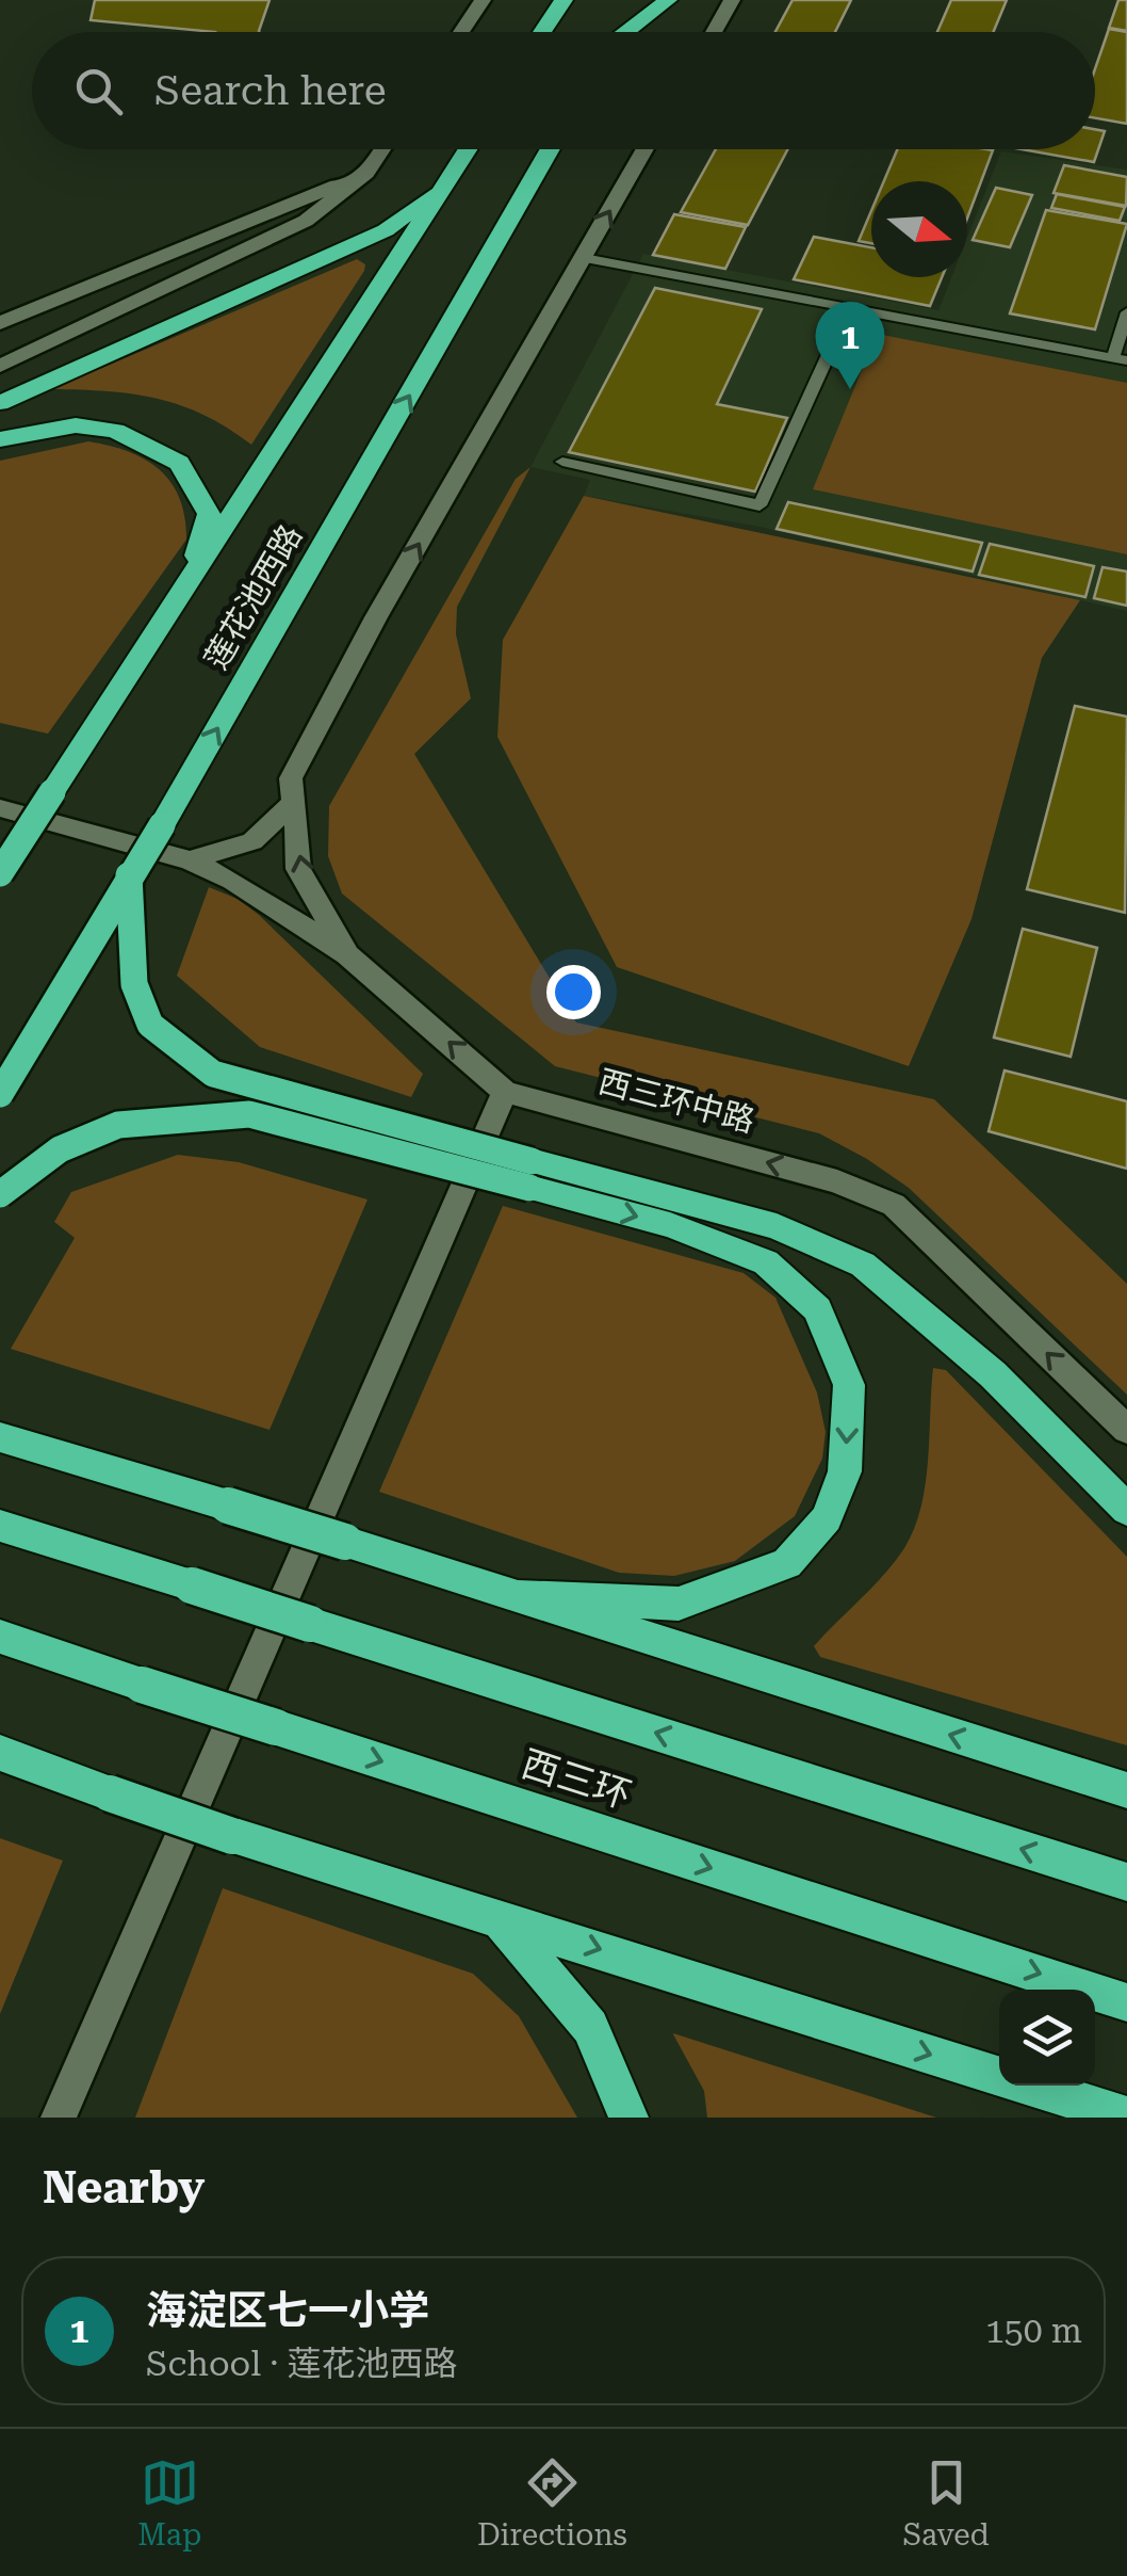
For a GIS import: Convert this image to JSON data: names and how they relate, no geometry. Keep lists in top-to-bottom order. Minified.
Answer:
{"streets":{"highway":["莲花池西路","西三环"],"street":["西三环中路"]},"one_way":["西三环中路"],"north":"right","page":{"search":"Search here","pins":"1","heading":"Nearby","list":[{"mark":"1","name":"海淀区七一小学","note":"School · 莲花池西路","value":"150 m"}],"nav":["Map","Directions","Saved"]}}
